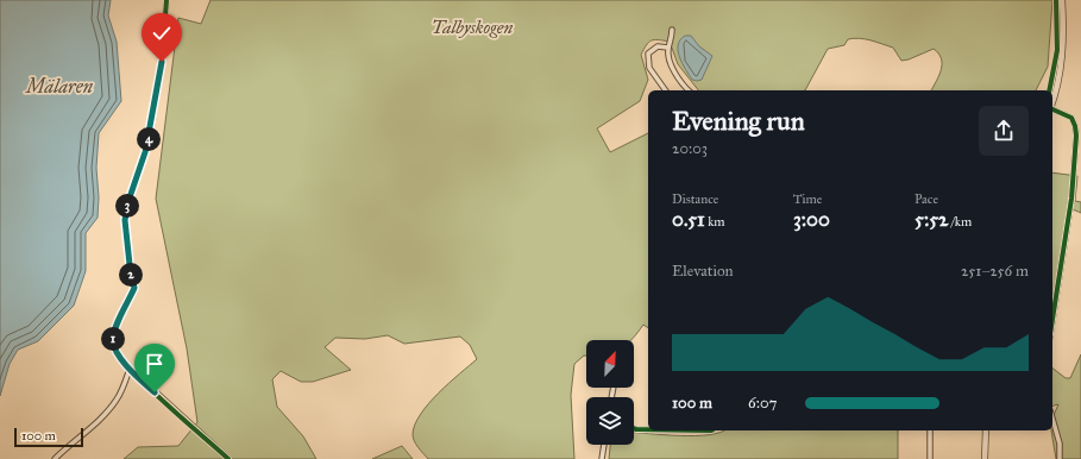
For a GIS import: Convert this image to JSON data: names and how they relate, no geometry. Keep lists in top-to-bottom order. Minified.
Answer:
{"water":["Mälaren"],"parks":["Talbyskogen"],"scale_bar":"100 m","north":"top right","page":{"heading":["Evening run","20:03"],"pins":["4","3","2","1"],"stats":[["Distance","0.51 km"],["Time","3:00"],["Pace","5:52 /km"]],"chart":["Elevation","251–256 m"],"list":[{"name":"100 m","note":"6:07"}],"scale":"100 m"}}
